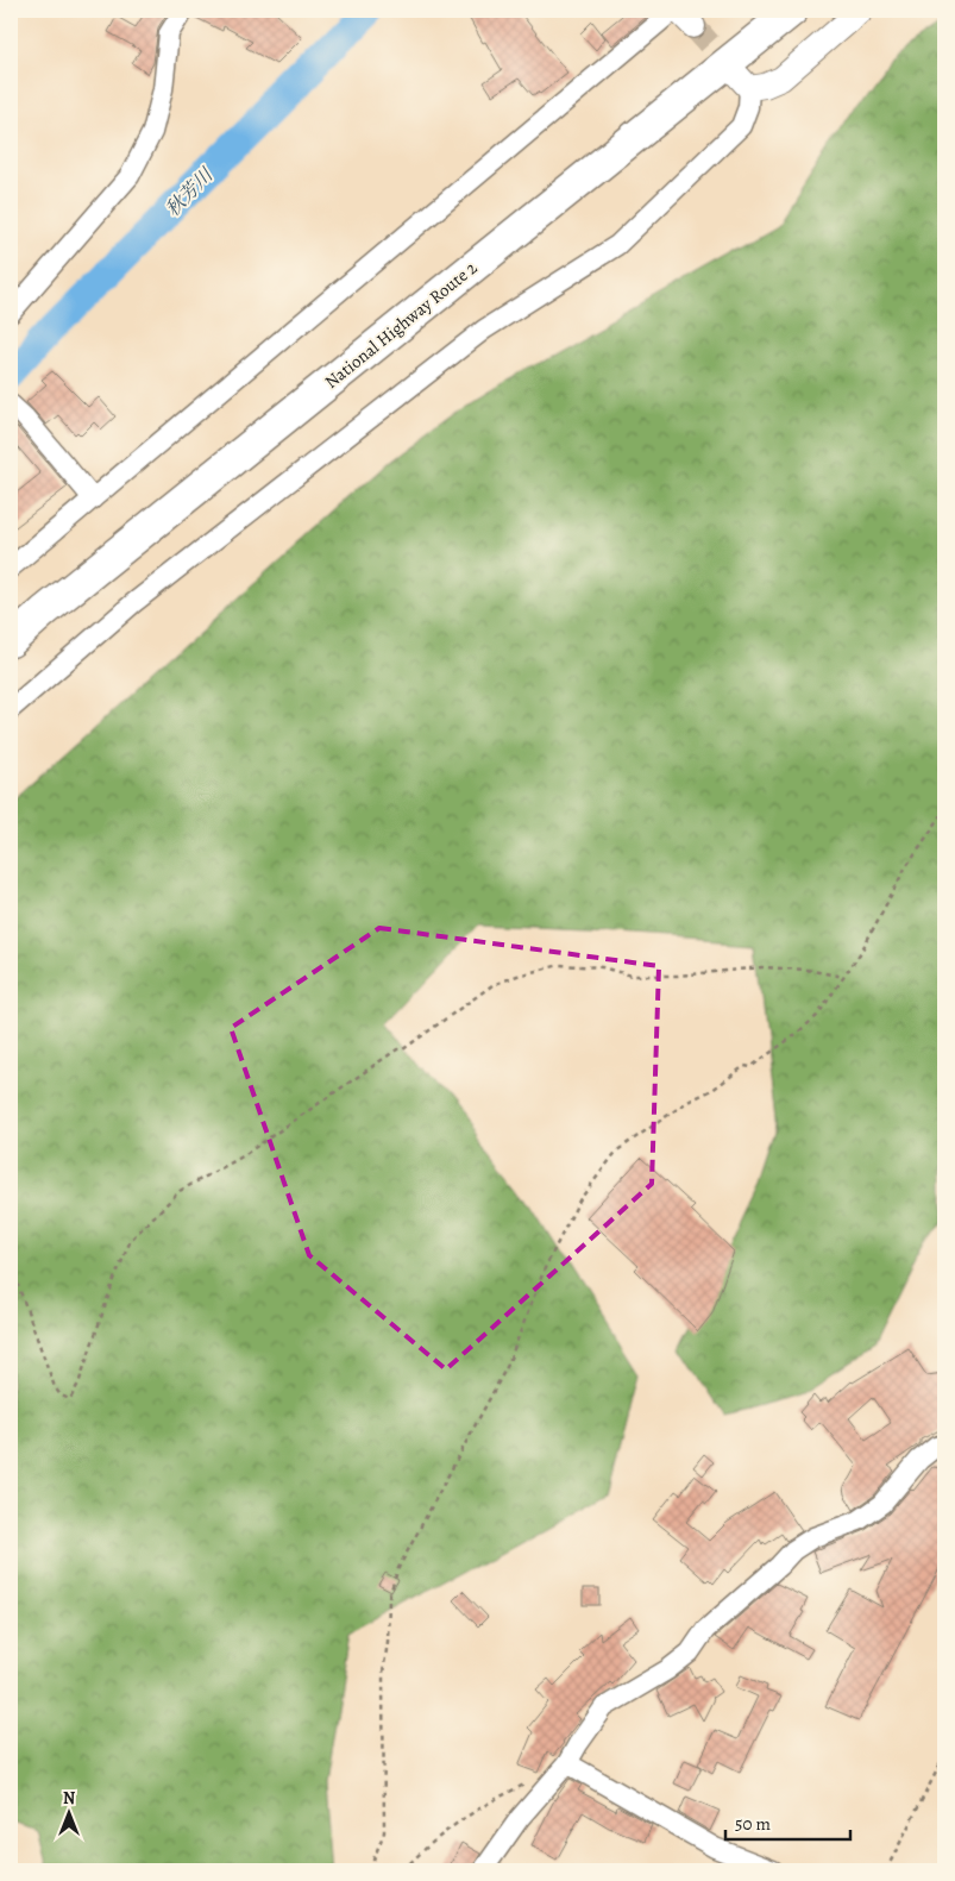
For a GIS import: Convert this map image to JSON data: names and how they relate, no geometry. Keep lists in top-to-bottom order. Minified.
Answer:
{"streets":{"highway":["National Highway Route 2"]},"water":["秋芳川"],"scale_bar":"50 m","north":"top"}
